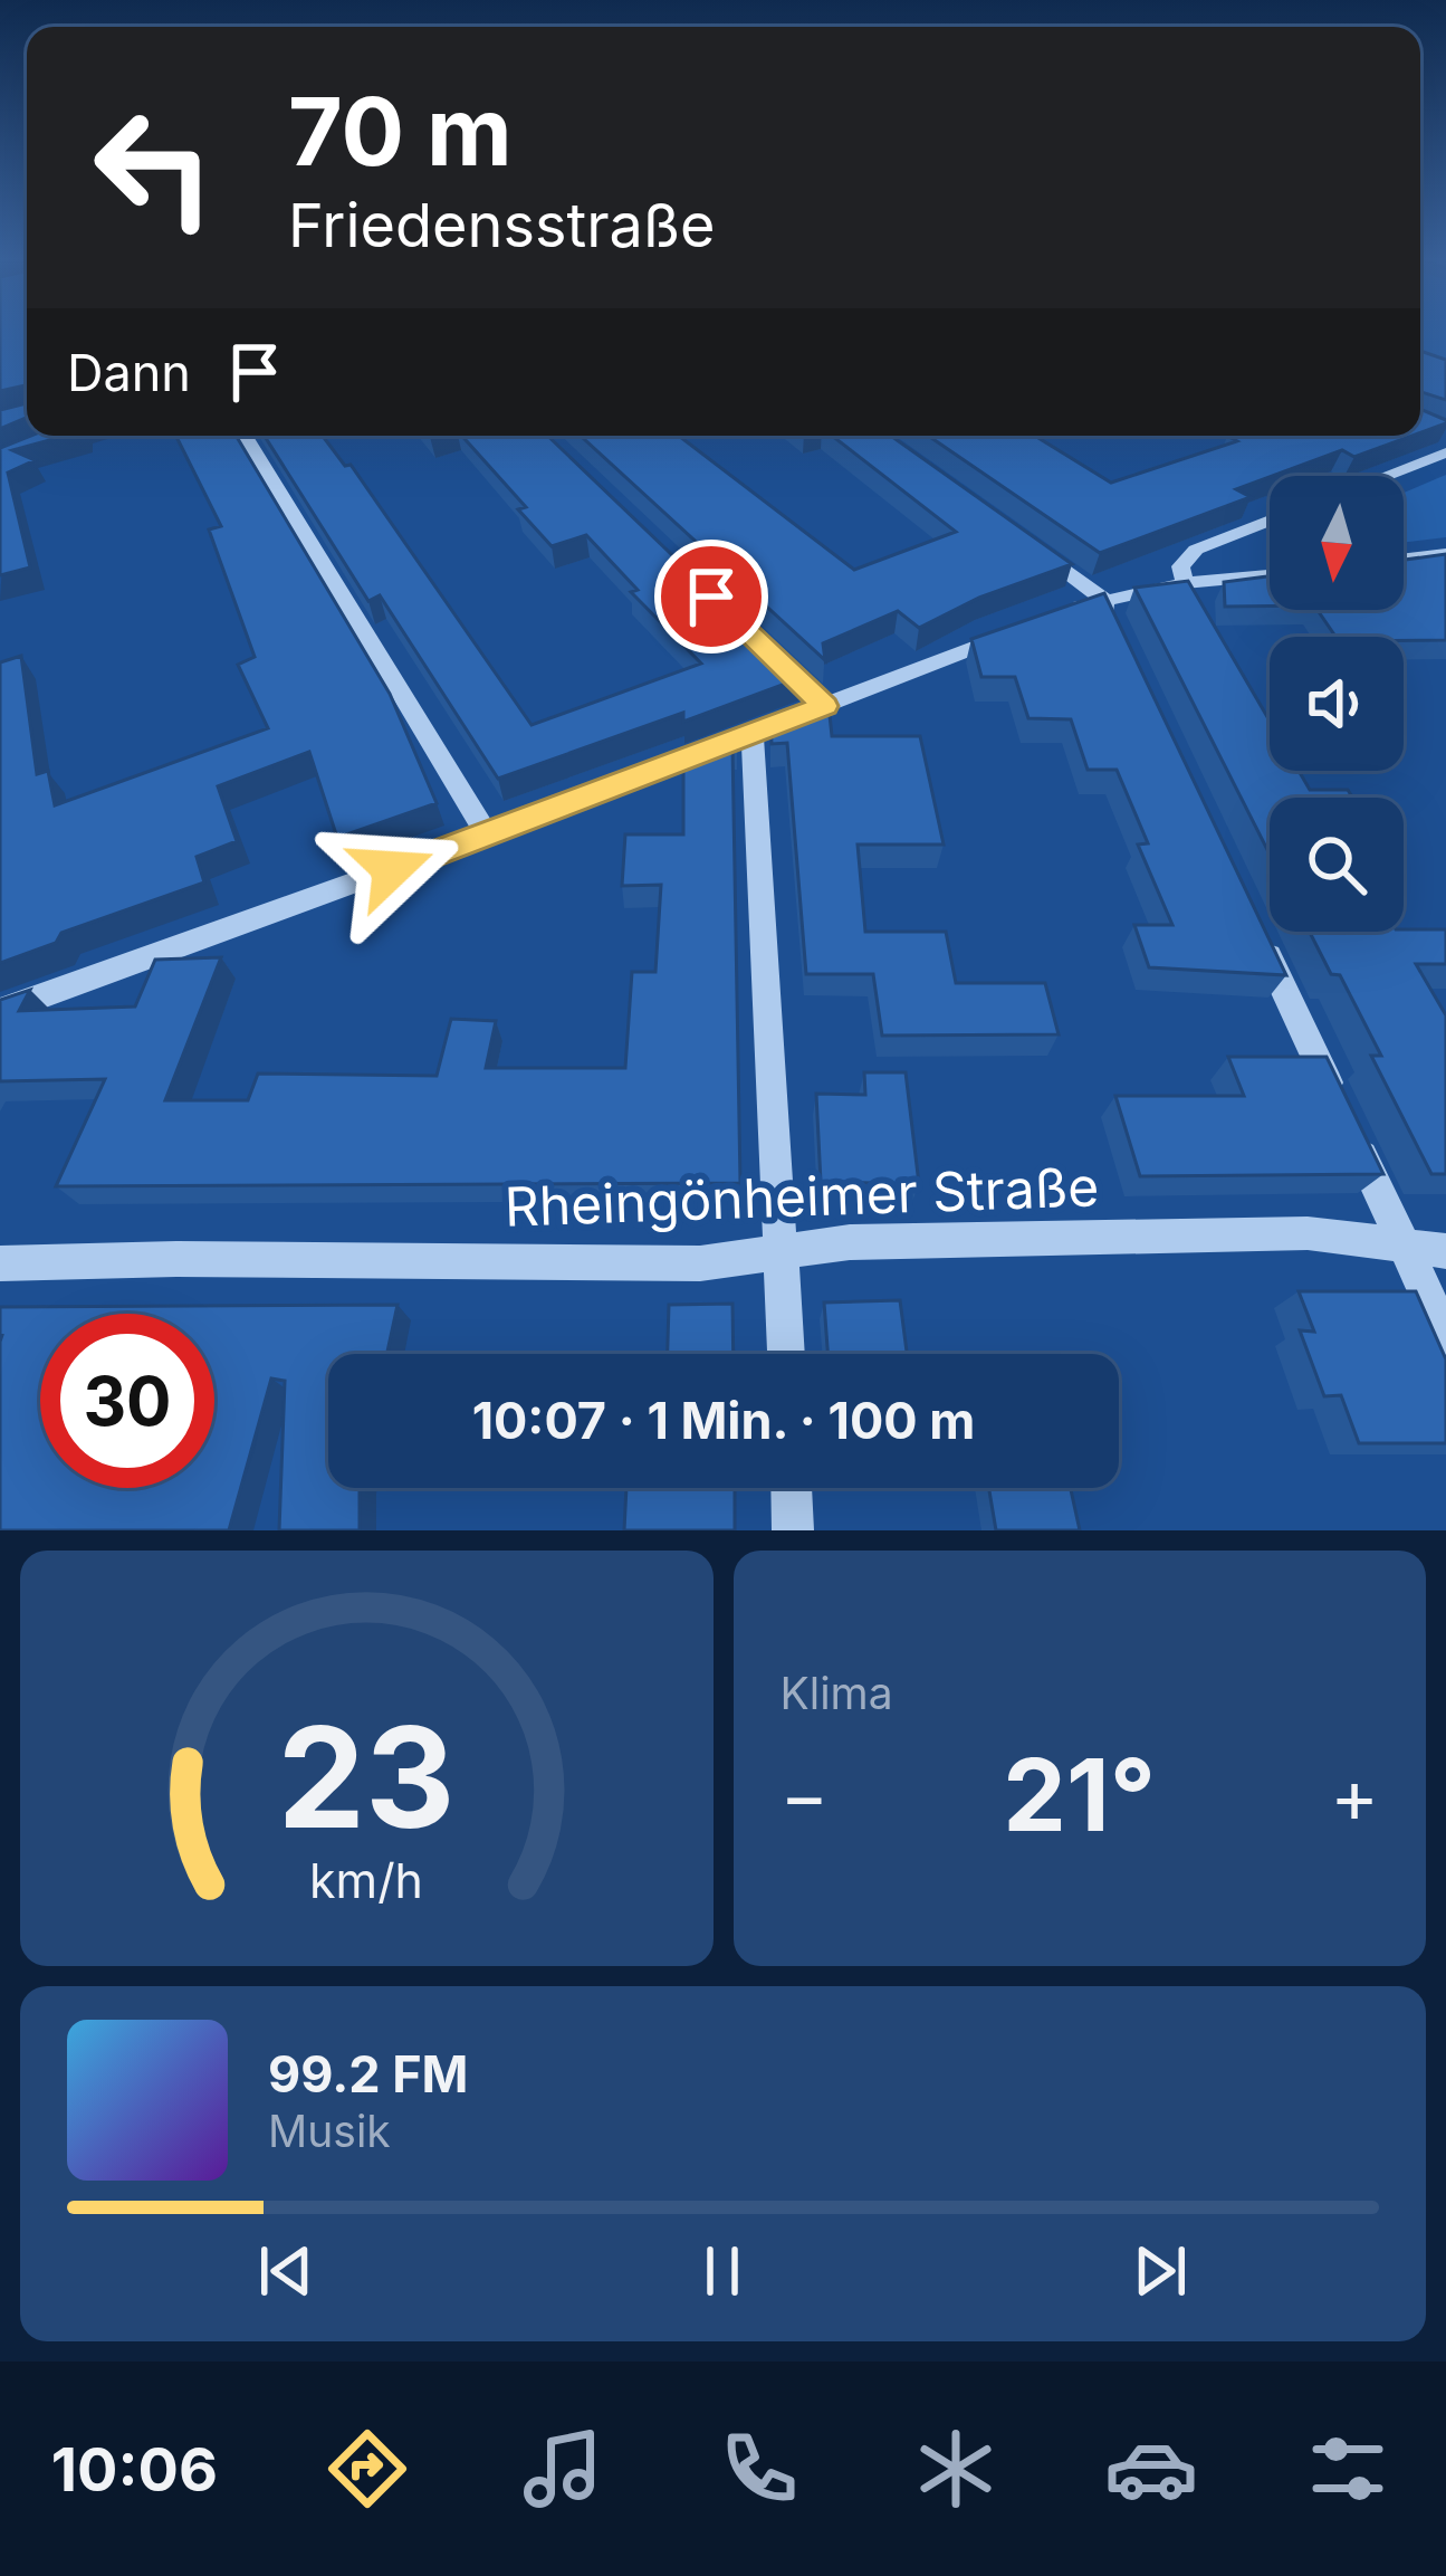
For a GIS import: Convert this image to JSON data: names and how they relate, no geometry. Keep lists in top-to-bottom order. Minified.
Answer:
{"streets":{"street":["Rheingönheimer Straße"]},"north":"bottom","page":{"turn":["70 m","Friedensstraße"],"then":"Dann","limit":"30","trip":"10:07 · 1 Min. · 100 m","tile":"Klima","heat":["−","21°","+"],"song":["99.2 FM","Musik"],"tabs":"10:06","gauge":["23","km/h"]}}
